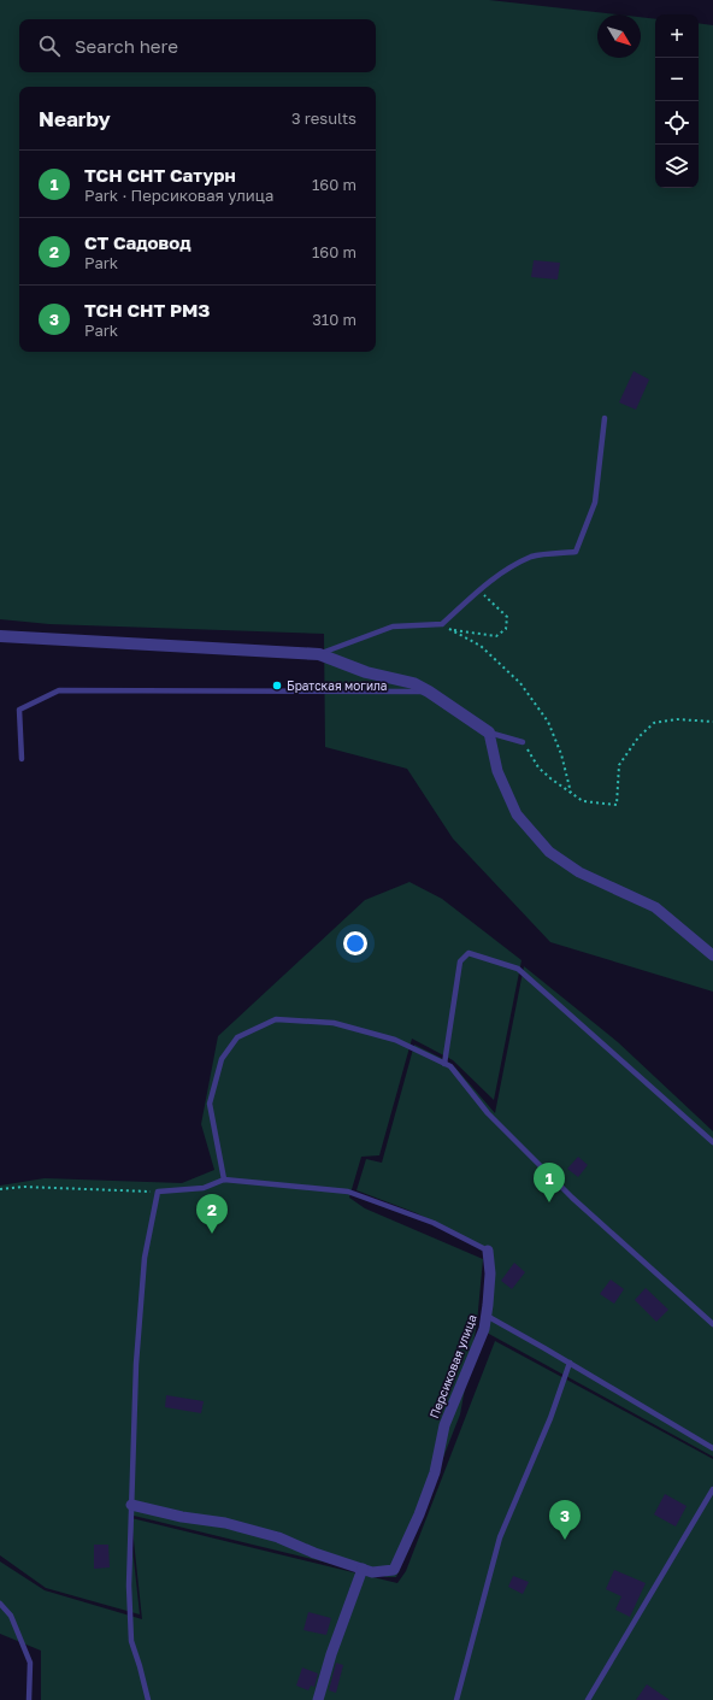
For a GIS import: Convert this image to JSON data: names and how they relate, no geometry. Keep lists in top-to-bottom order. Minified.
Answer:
{"streets":{"street":["Персиковая улица"]},"places":["Братская могила"],"north":"bottom right","page":{"map_buttons":["+","−"],"search":"Search here","heading":["Nearby","3 results"],"list":[{"mark":"1","name":"ТСН СНТ Сатурн","note":"Park · Персиковая улица","value":"160 m"},{"mark":"2","name":"СТ Садовод","note":"Park","value":"160 m"},{"mark":"3","name":"ТСН СНТ РМЗ","note":"Park","value":"310 m"}],"pins":["1","2","3"]}}
